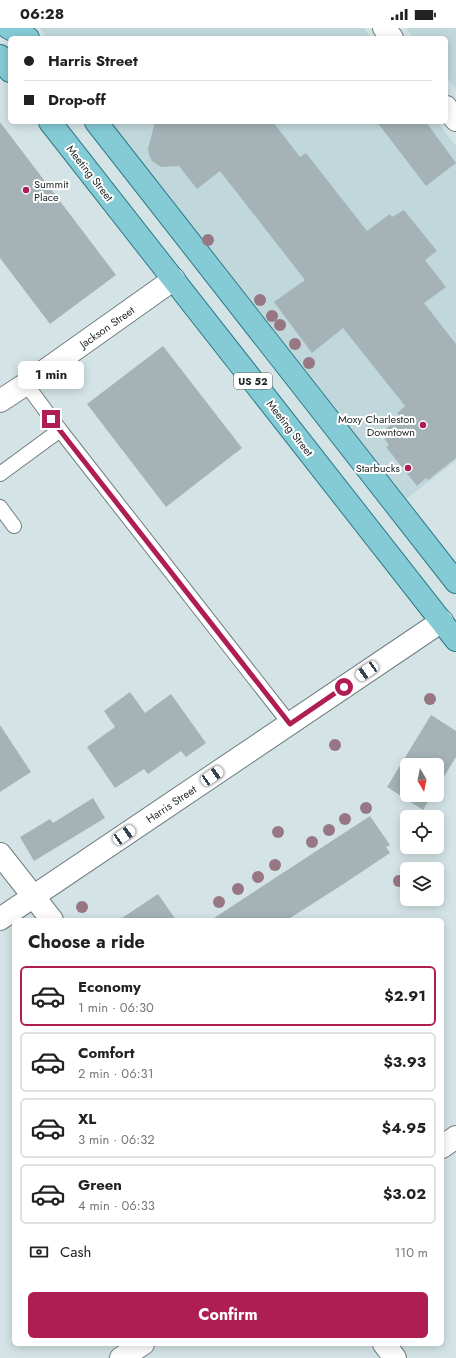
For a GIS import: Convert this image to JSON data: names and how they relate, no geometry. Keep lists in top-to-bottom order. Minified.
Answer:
{"streets":{"main road":["Meeting Street","US 52"],"street":["Jackson Street","Harris Street"]},"crossings":[["Meeting Street","Jackson Street"],["Meeting Street","Harris Street"]],"places":["Summit Place","Moxy Charleston Downtown","Starbucks"],"north":"bottom","page":{"status":"06:28","banner":["Harris Street","Drop-off"],"bubble":"1 min","heading":"Choose a ride","list":[{"name":"Economy","note":"1 min · 06:30","value":"$2.91"},{"name":"Comfort","note":"2 min · 06:31","value":"$3.93"},{"name":"XL","note":"3 min · 06:32","value":"$4.95"},{"name":"Green","note":"4 min · 06:33","value":"$3.02"}],"pay":["Cash","110 m"],"buttons":"Confirm"}}
